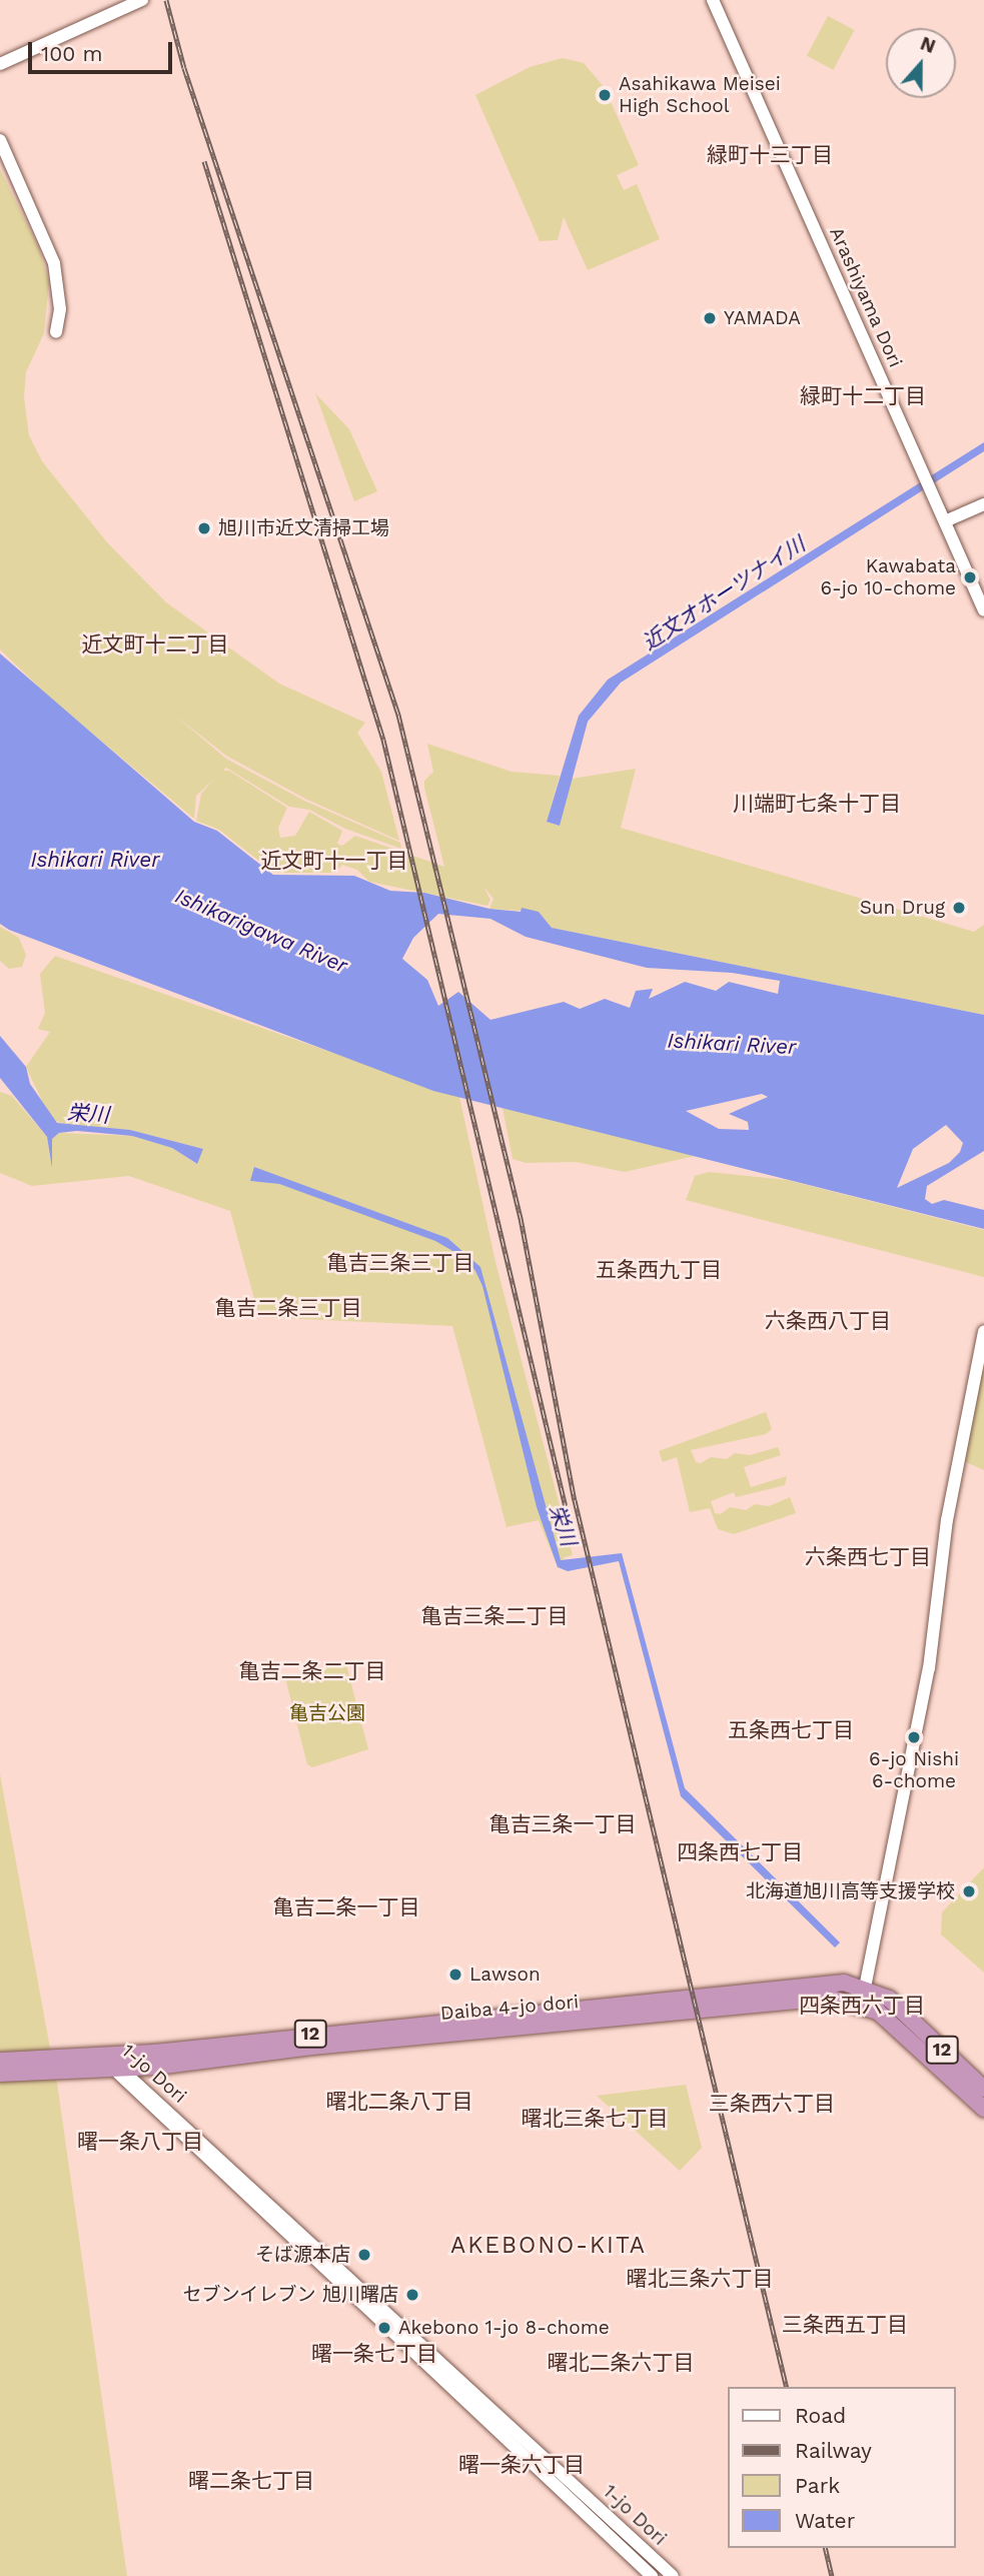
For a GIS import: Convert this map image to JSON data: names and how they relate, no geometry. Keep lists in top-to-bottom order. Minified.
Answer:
{"streets":{"highway":["Daiba 4-jo dori","12"],"street":["Arashiyama Dori","1-jo Dori"]},"crossings":[["Daiba 4-jo dori","12"],["Daiba 4-jo dori","1-jo Dori"]],"districts":["緑町十三丁目","緑町十二丁目","近文町十二丁目","川端町七条十丁目","近文町十一丁目","亀吉三条三丁目","五条西九丁目","亀吉二条三丁目","六条西八丁目","六条西七丁目","亀吉三条二丁目","亀吉二条二丁目","五条西七丁目","亀吉三条一丁目","四条西七丁目","亀吉二条一丁目","四条西六丁目","曙北二条八丁目","三条西六丁目","曙北三条七丁目","曙一条八丁目","AKEBONO-KITA","曙北三条六丁目","三条西五丁目","曙一条七丁目","曙北二条六丁目","曙一条六丁目","曙二条七丁目"],"water":["近文オホーツナイ川","Ishikari River","Ishikarigawa River","栄川"],"parks":["亀吉公園"],"places":["Asahikawa Meisei High School","YAMADA","旭川市近文清掃工場","Kawabata 6-jo 10-chome","Sun Drug","6-jo Nishi 6-chome","北海道旭川高等支援学校","Lawson","そば源本店","セブンイレブン 旭川曙店","Akebono 1-jo 8-chome"],"legend":["Road","Railway","Park","Water"],"scale_bar":"100 m","north":"top"}
